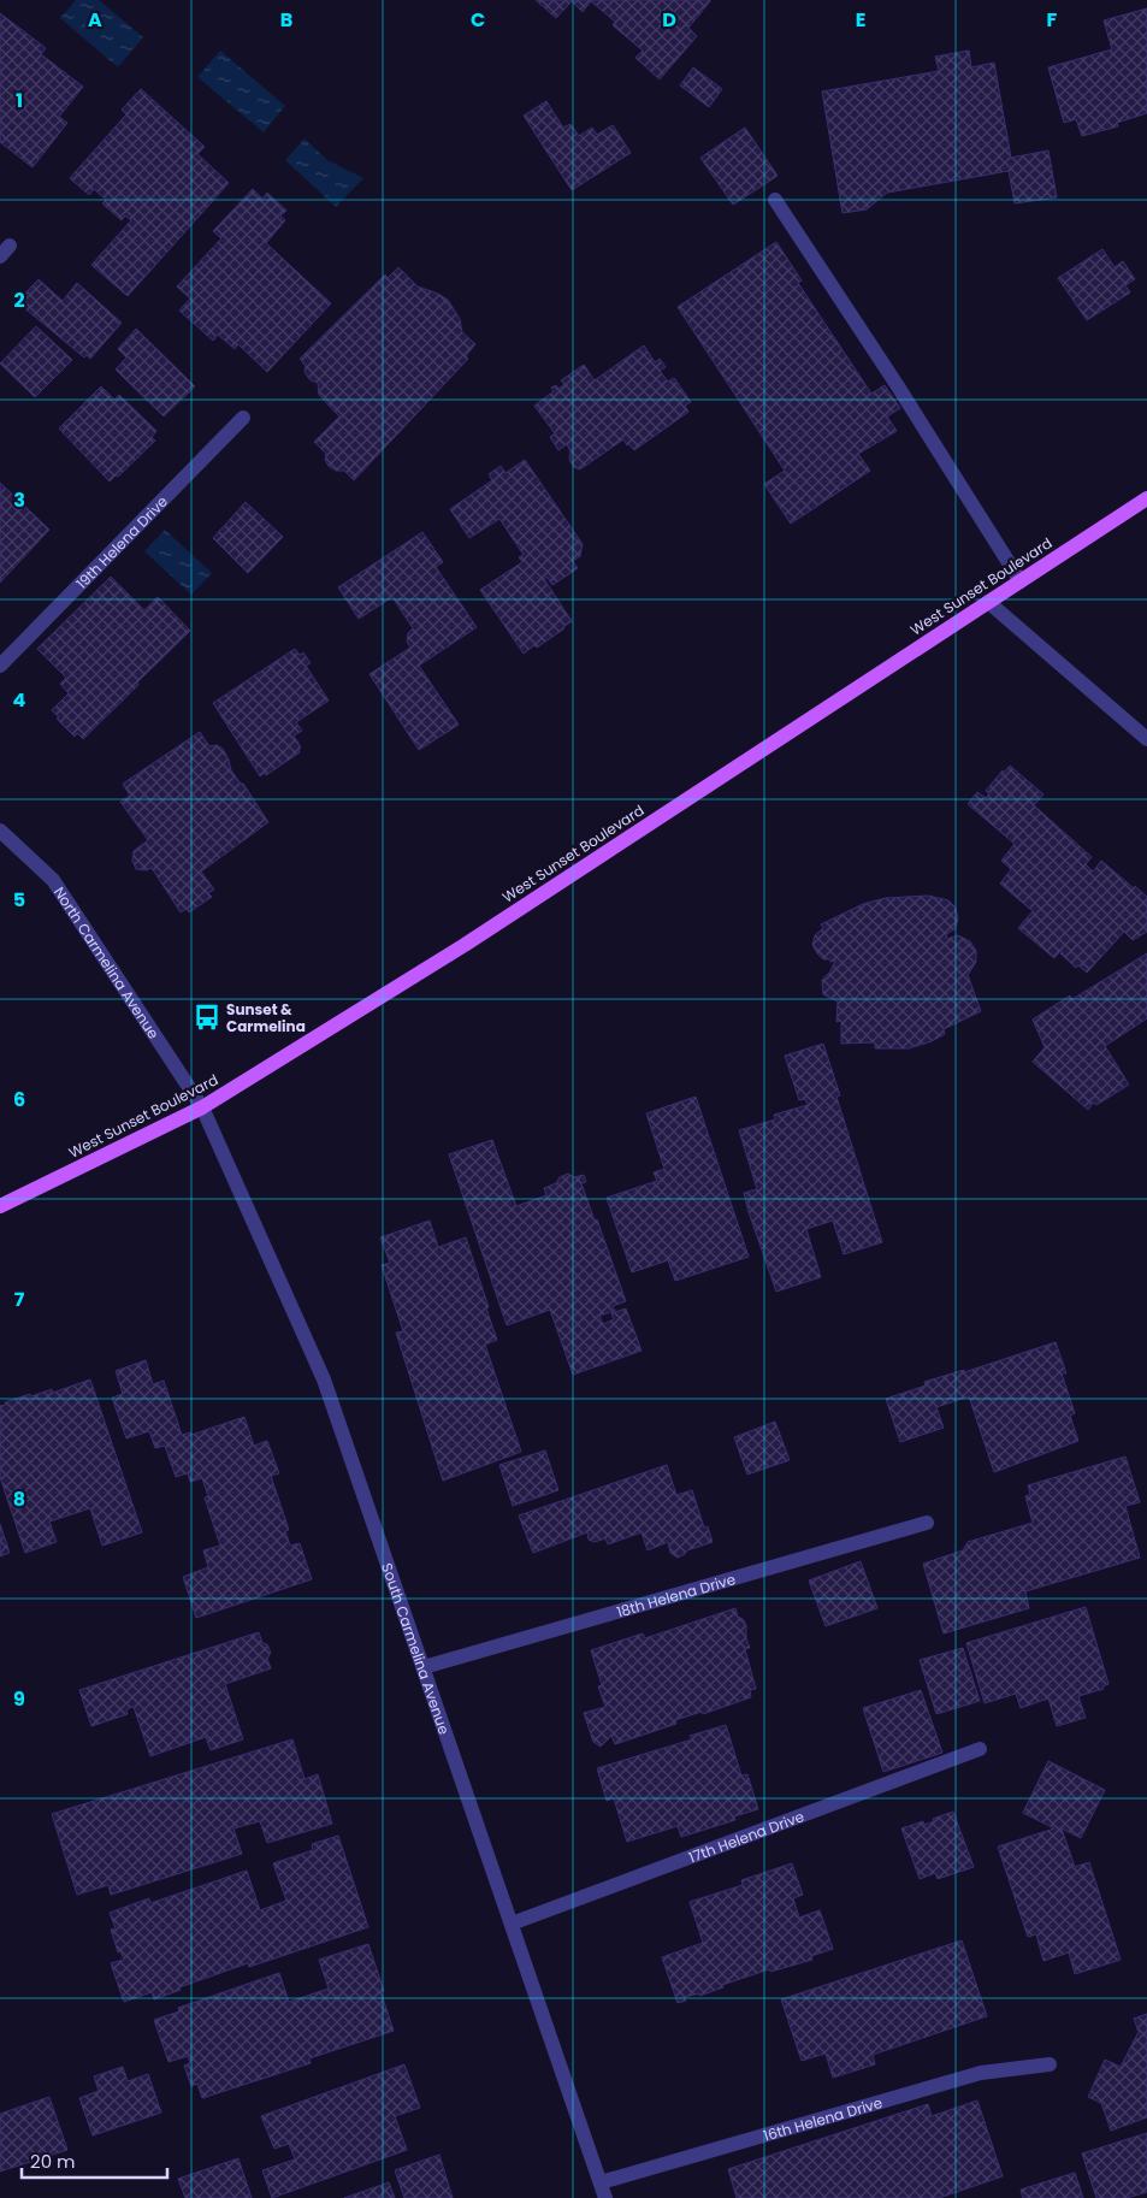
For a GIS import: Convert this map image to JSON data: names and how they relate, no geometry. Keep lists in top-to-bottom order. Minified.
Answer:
{"streets":{"main road":["West Sunset Boulevard"],"street":["19th Helena Drive","North Carmelina Avenue","18th Helena Drive","South Carmelina Avenue","17th Helena Drive","16th Helena Drive"]},"crossings":[["West Sunset Boulevard","North Carmelina Avenue"],["West Sunset Boulevard","South Carmelina Avenue"],["North Carmelina Avenue","South Carmelina Avenue"],["18th Helena Drive","South Carmelina Avenue"],["South Carmelina Avenue","17th Helena Drive"],["South Carmelina Avenue","16th Helena Drive"]],"places":{"bus stop":["Sunset & Carmelina"]},"scale_bar":"20 m","grid":{"columns":["A","B","C","D","E","F"],"rows":["1","2","3","4","5","6","7","8","9"]}}
